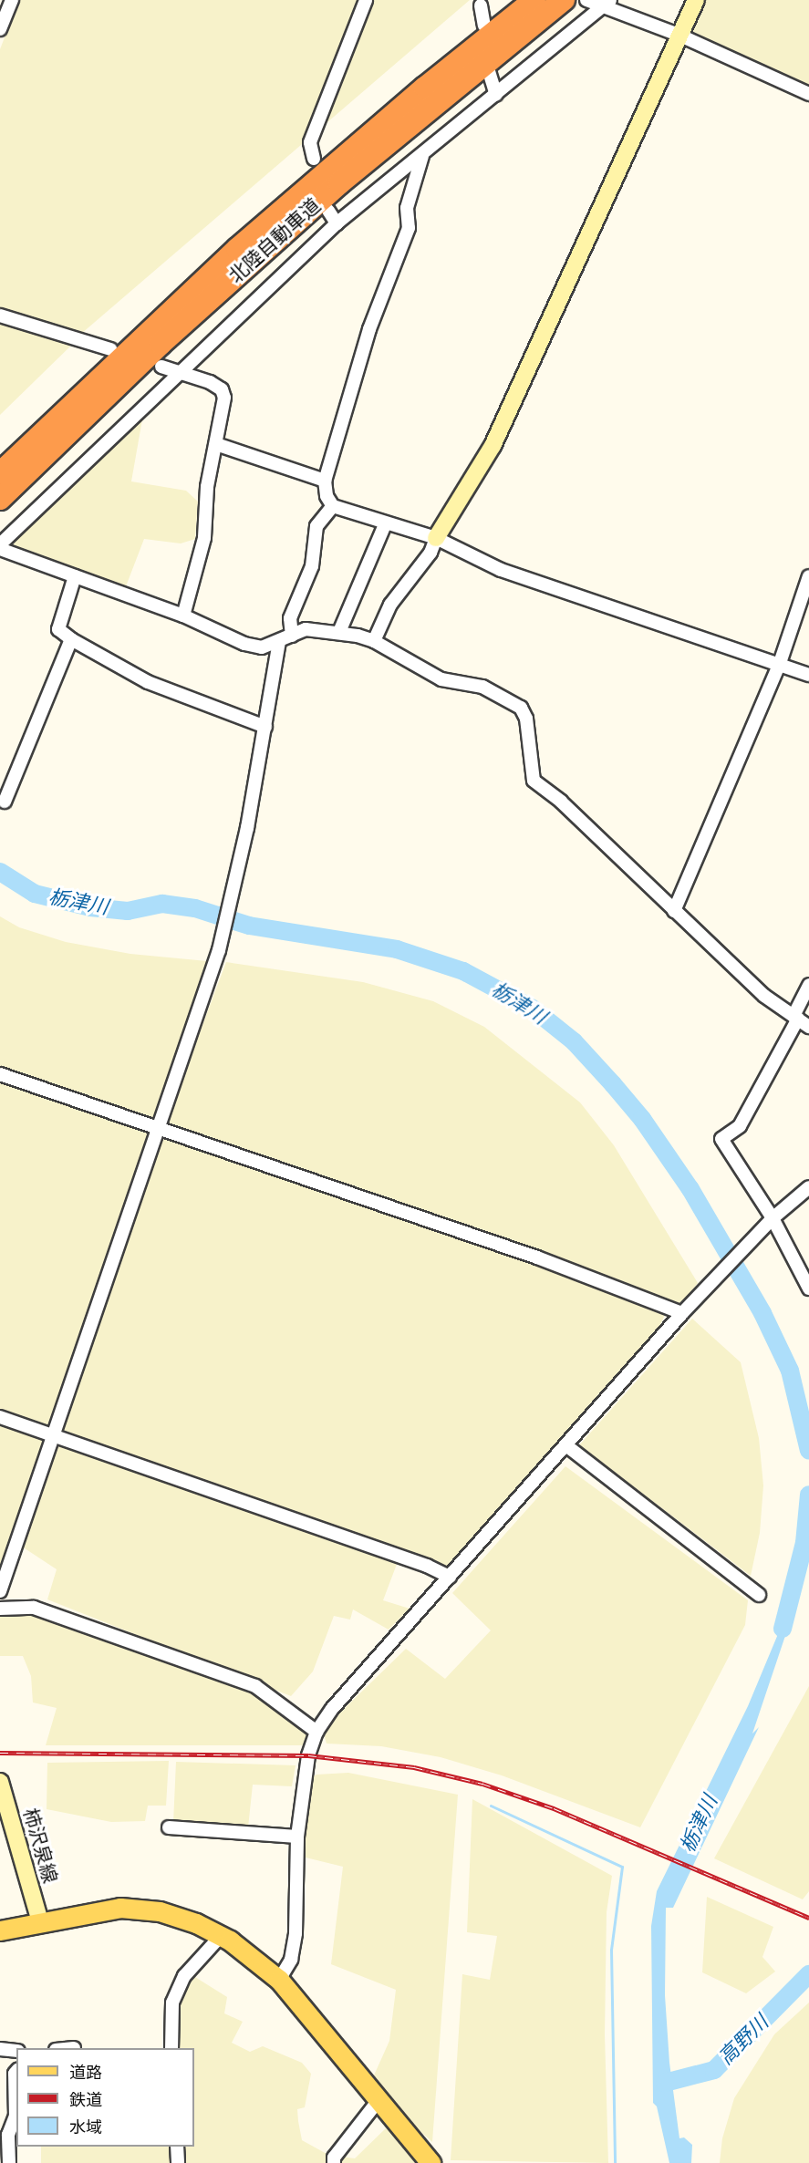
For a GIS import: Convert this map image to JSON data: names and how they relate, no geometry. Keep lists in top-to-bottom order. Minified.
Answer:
{"streets":{"highway":["北陸自動車道"],"street":["柿沢泉線"]},"water":["栃津川","高野川"],"legend":["道路","鉄道","水域"]}
